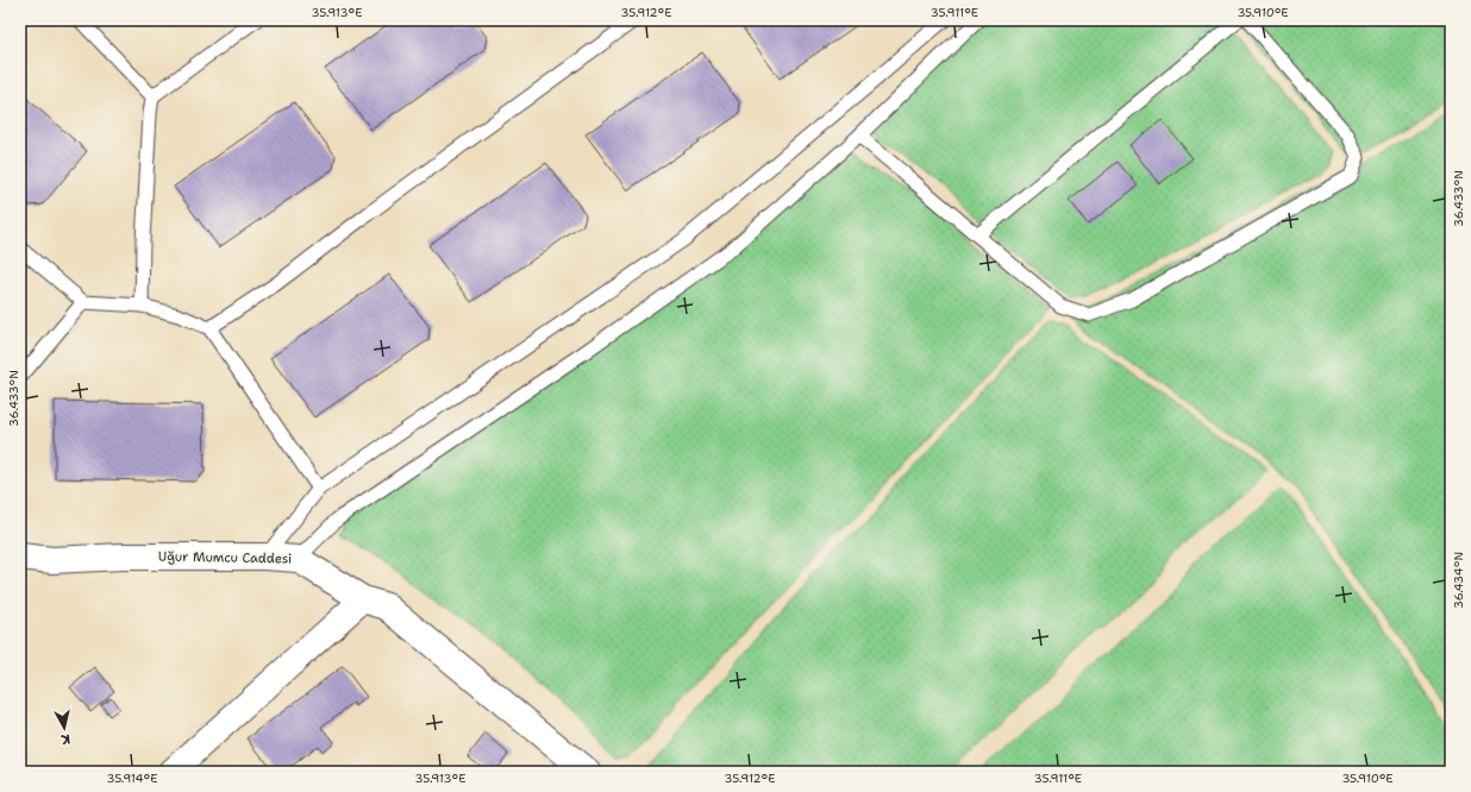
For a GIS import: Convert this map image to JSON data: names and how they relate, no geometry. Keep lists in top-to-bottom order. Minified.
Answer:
{"streets":{"street":["Uğur Mumcu Caddesi"]},"north":"bottom","coordinates":["35.913°E","35.912°E","35.911°E","35.910°E","36.433°N","36.434°N","35.914°E"]}
